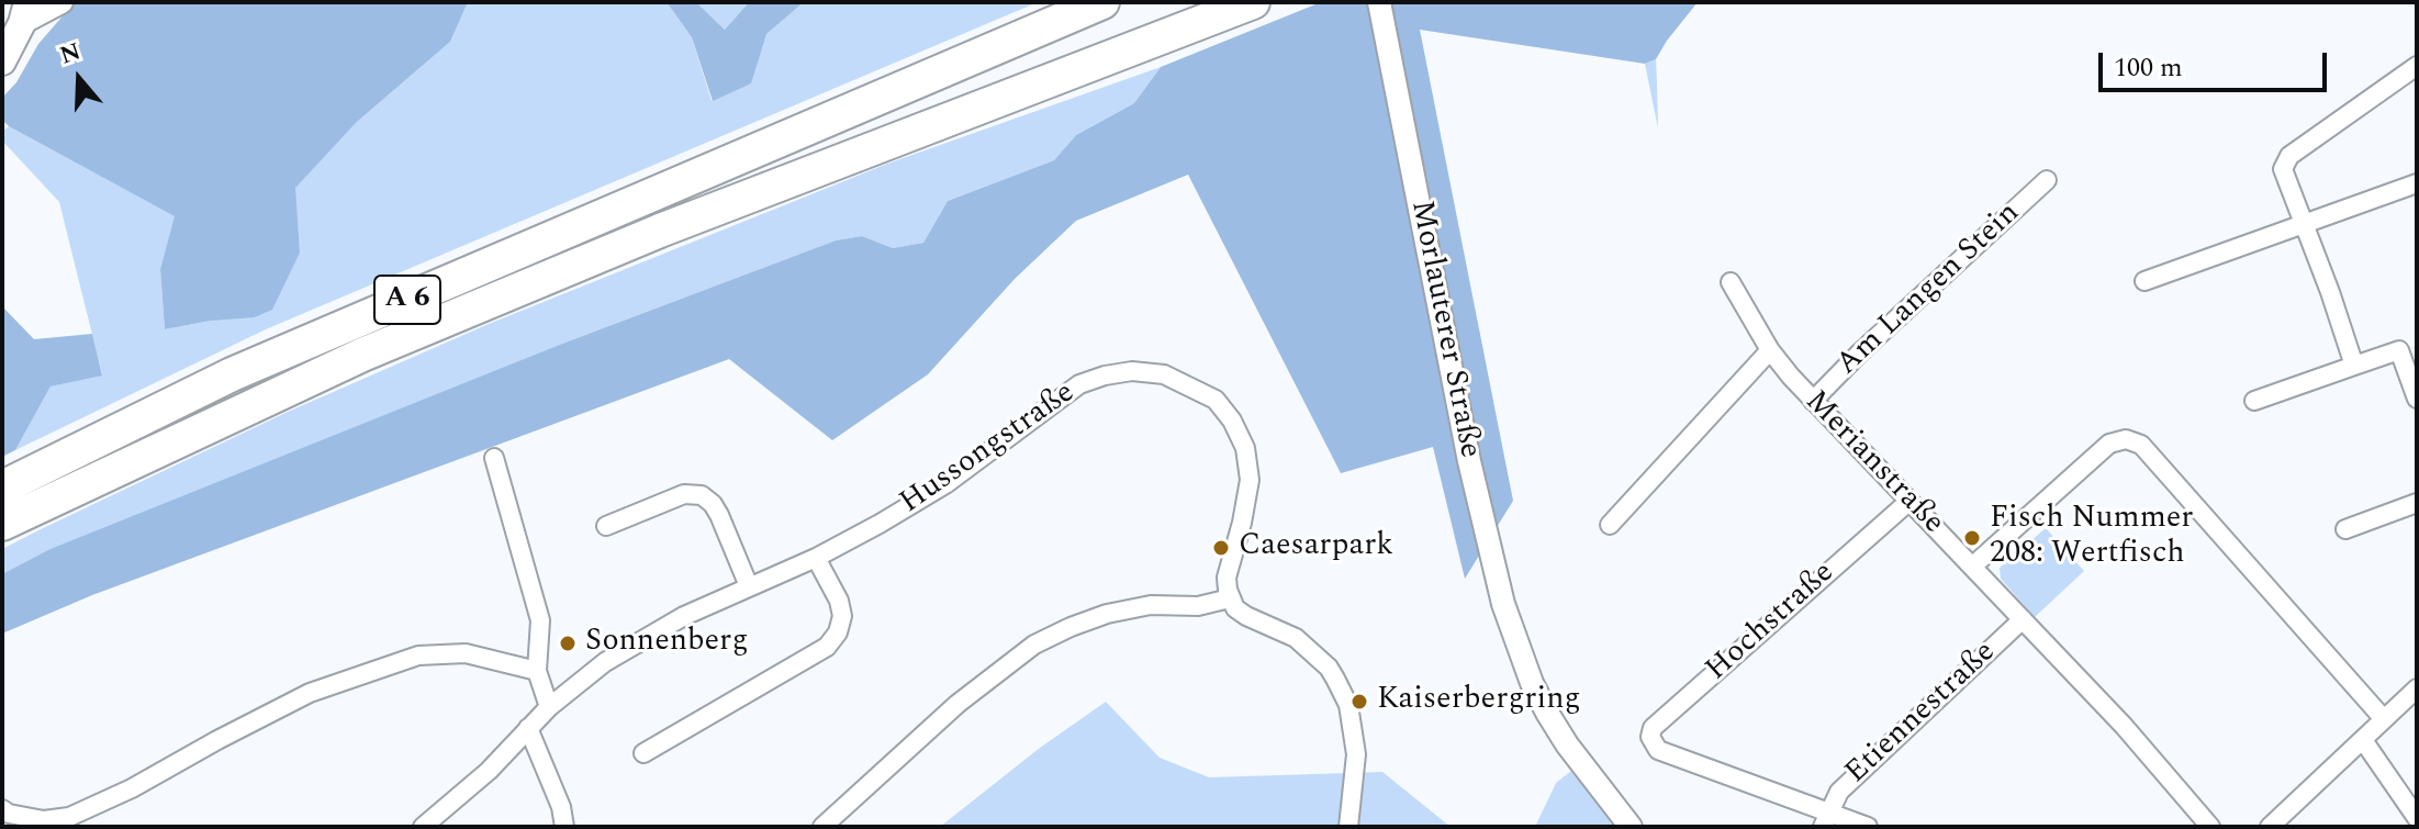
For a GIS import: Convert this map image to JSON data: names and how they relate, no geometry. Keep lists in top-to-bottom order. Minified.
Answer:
{"streets":{"highway":["A 6"],"street":["Am Langen Stein","Morlauterer Straße","Hussongstraße","Merianstraße","Hochstraße","Etiennestraße"]},"crossings":[["Am Langen Stein","Merianstraße"],["Merianstraße","Hochstraße"],["Merianstraße","Etiennestraße"],["Hochstraße","Etiennestraße"]],"places":["Fisch Nummer 208: Wertfisch","Caesarpark","Sonnenberg","Kaiserbergring"],"scale_bar":"100 m","north":"top"}
